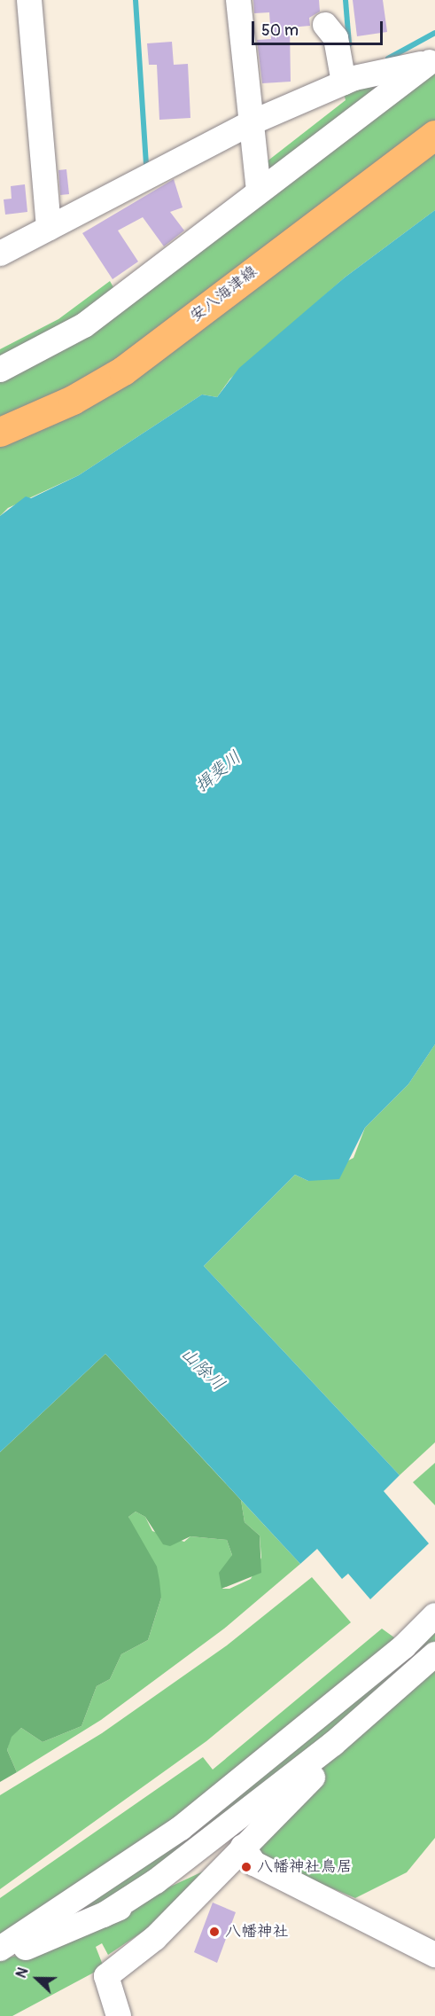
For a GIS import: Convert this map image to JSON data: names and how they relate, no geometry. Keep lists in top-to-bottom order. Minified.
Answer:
{"streets":{"main road":["安八海津線"]},"water":["揖斐川","山除川"],"places":["八幡神社鳥居","八幡神社"],"scale_bar":"50 m","north":"left"}
